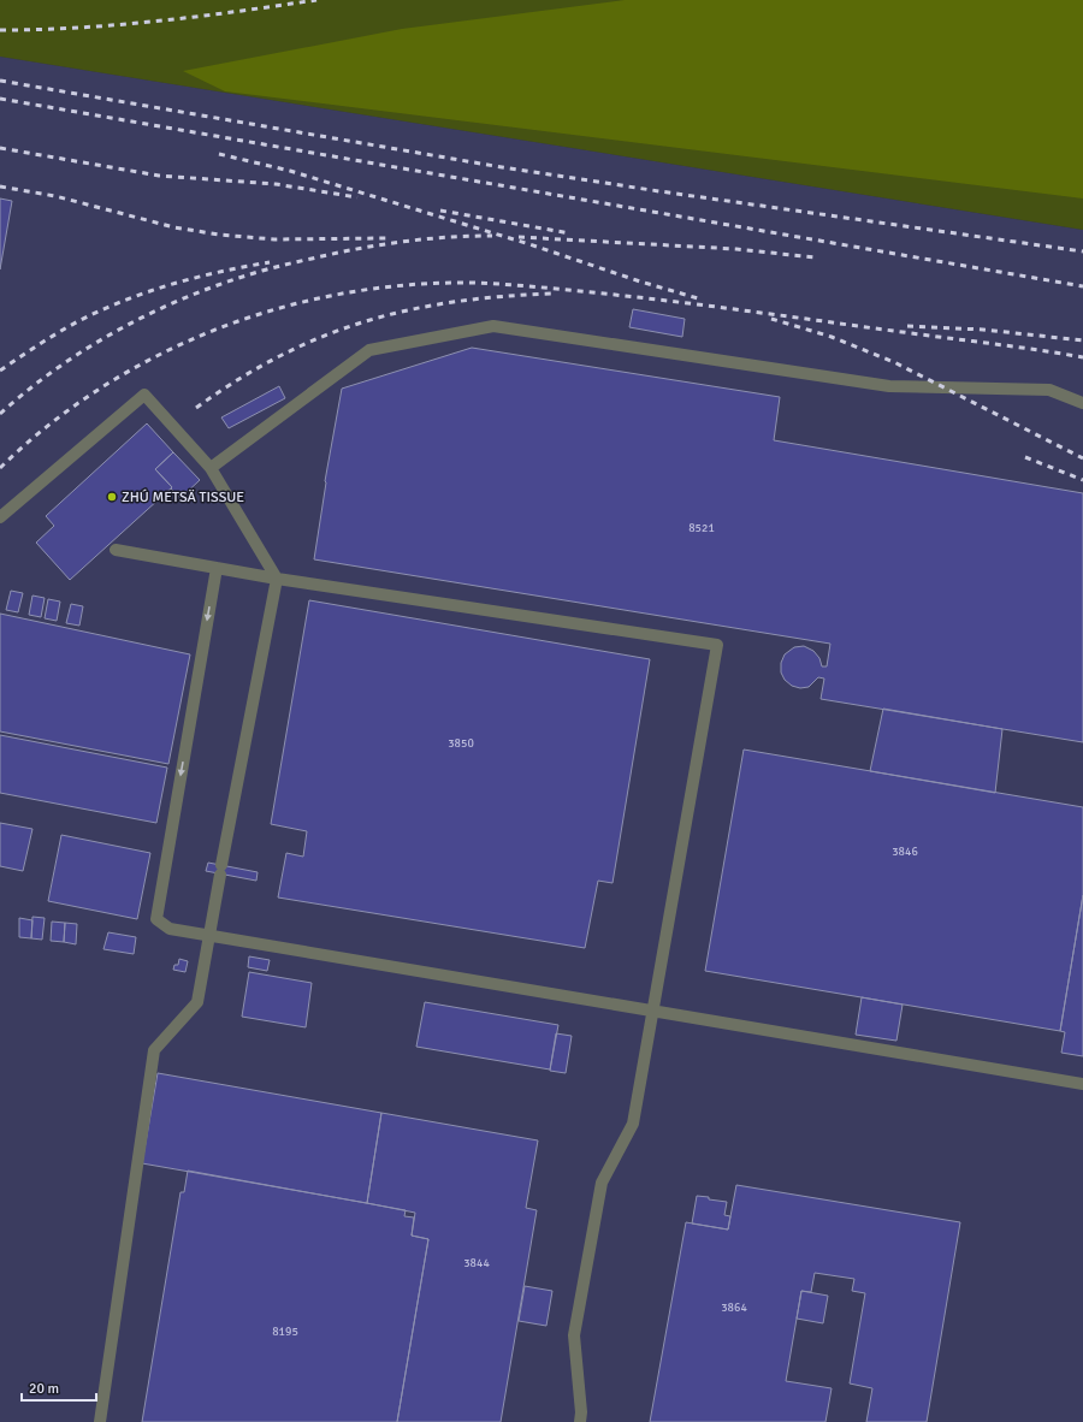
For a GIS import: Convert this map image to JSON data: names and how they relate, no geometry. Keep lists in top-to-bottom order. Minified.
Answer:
{"places":["ZHÚ METSÄ TISSUE"],"house_numbers":["8521","3850","3846","3844","3864","8195"],"scale_bar":"20 m"}
